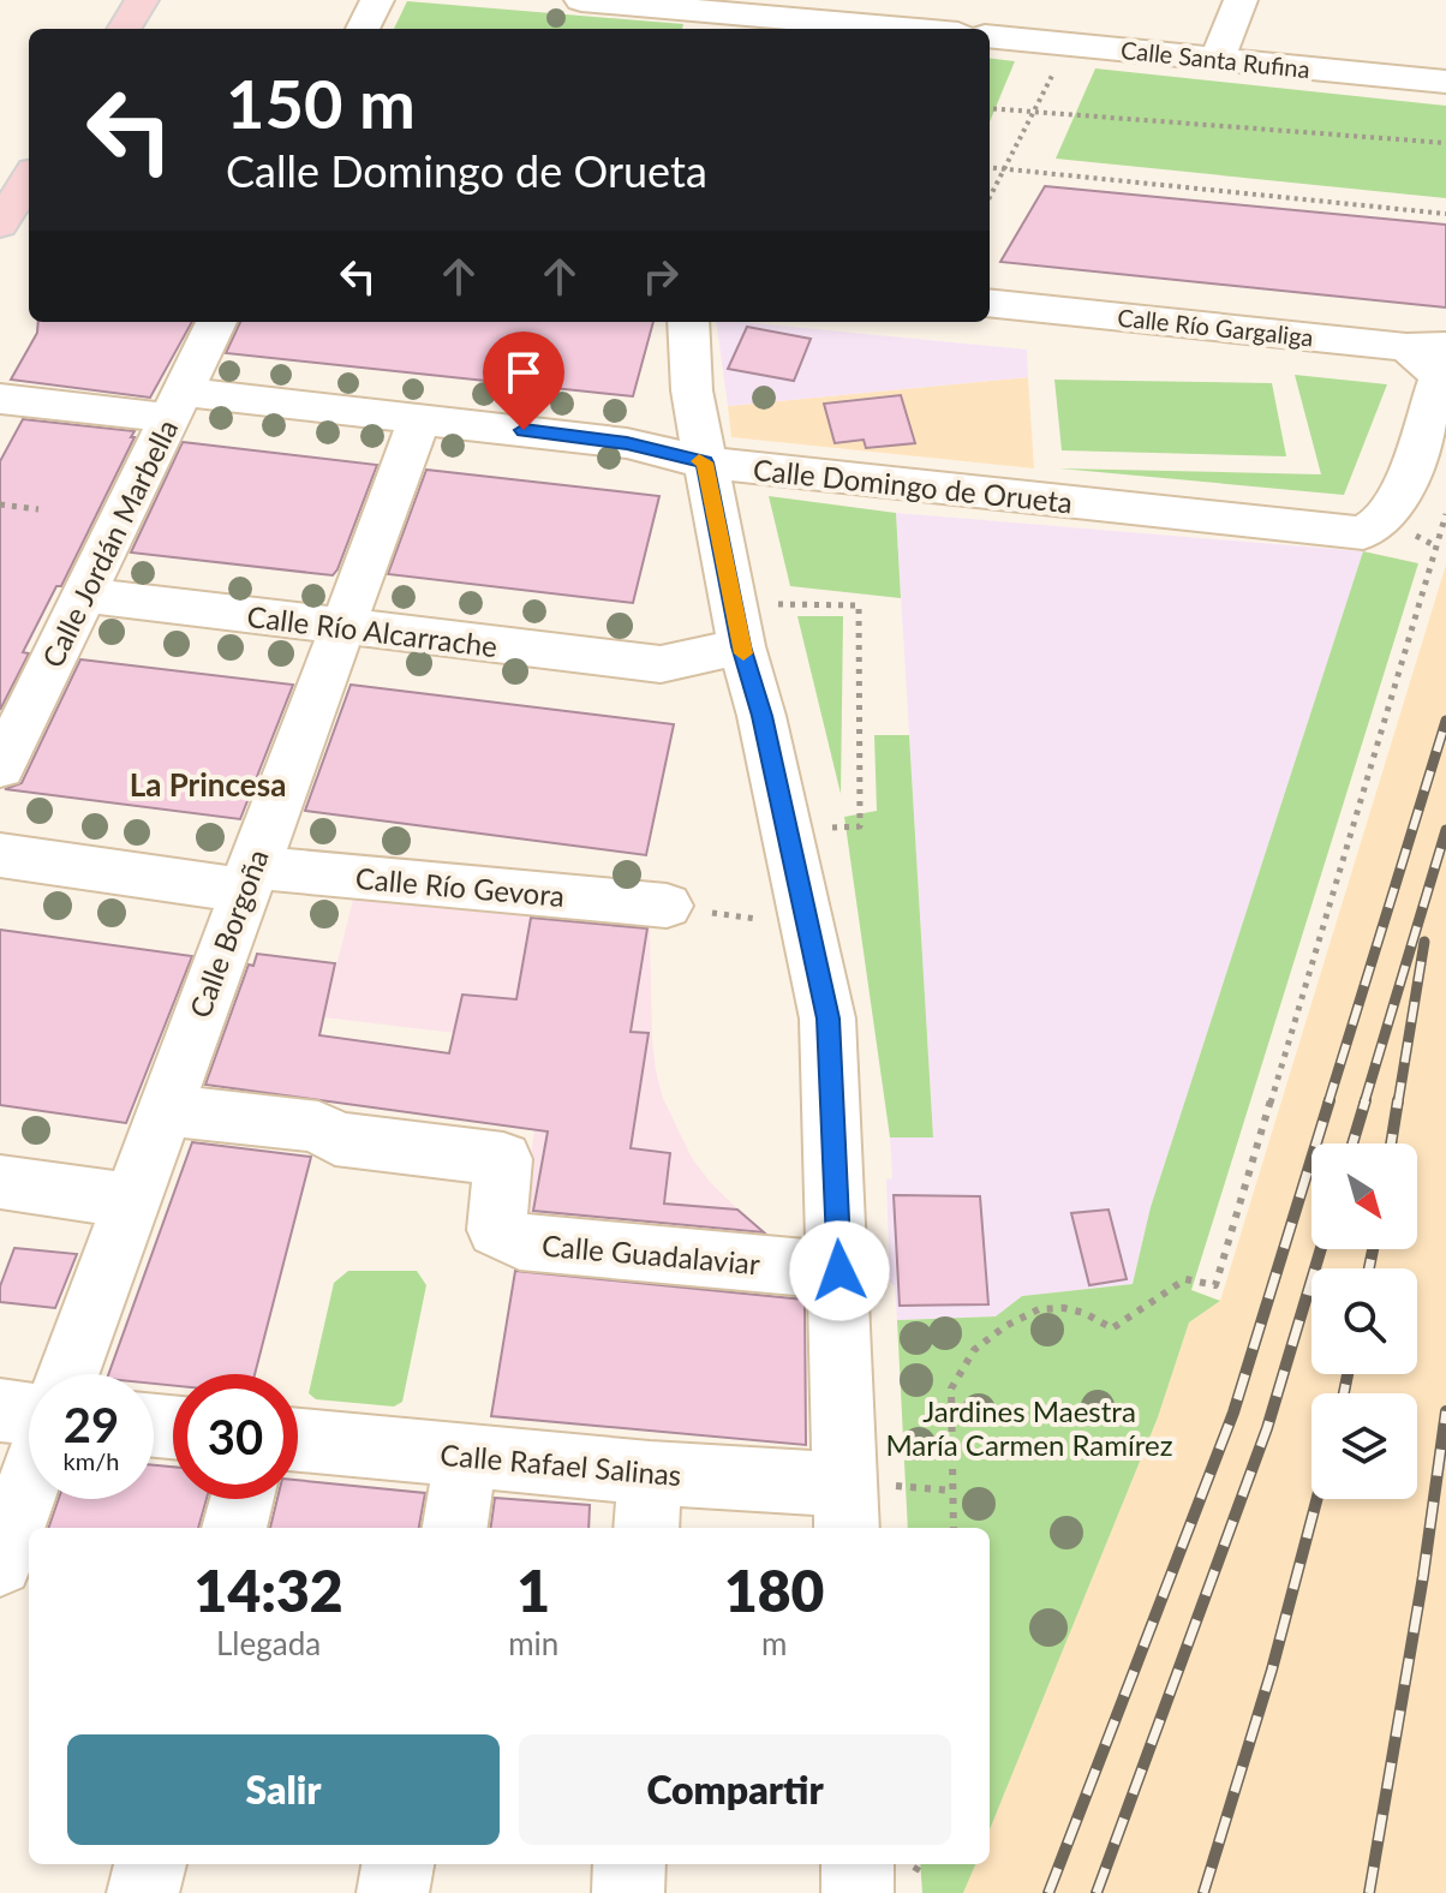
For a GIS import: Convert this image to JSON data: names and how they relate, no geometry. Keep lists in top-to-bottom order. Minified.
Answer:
{"streets":{"street":["Calle Santa Rufina","Calle Río Gargaliga","Calle Domingo de Orueta","Calle Jordán Marbella","Calle Río Alcarrache","Calle Río Gevora","Calle Borgoña","Calle Guadalaviar","Calle Rafael Salinas"]},"crossings":[["Calle Río Gargaliga","Calle Domingo de Orueta"],["Calle Domingo de Orueta","Calle Jordán Marbella"],["Calle Domingo de Orueta","Calle Borgoña"],["Calle Jordán Marbella","Calle Río Alcarrache"],["Calle Río Alcarrache","Calle Borgoña"],["Calle Río Gevora","Calle Borgoña"],["Calle Borgoña","Calle Guadalaviar"]],"districts":["La Princesa"],"parks":["Jardines Maestra María Carmen Ramírez"],"north":"bottom right","page":{"turn":["150 m","Calle Domingo de Orueta"],"speed":"29 km/h","limit":"30","eta":["14:32","Llegada","1","min","180","m"],"buttons":["Salir","Compartir"]}}
